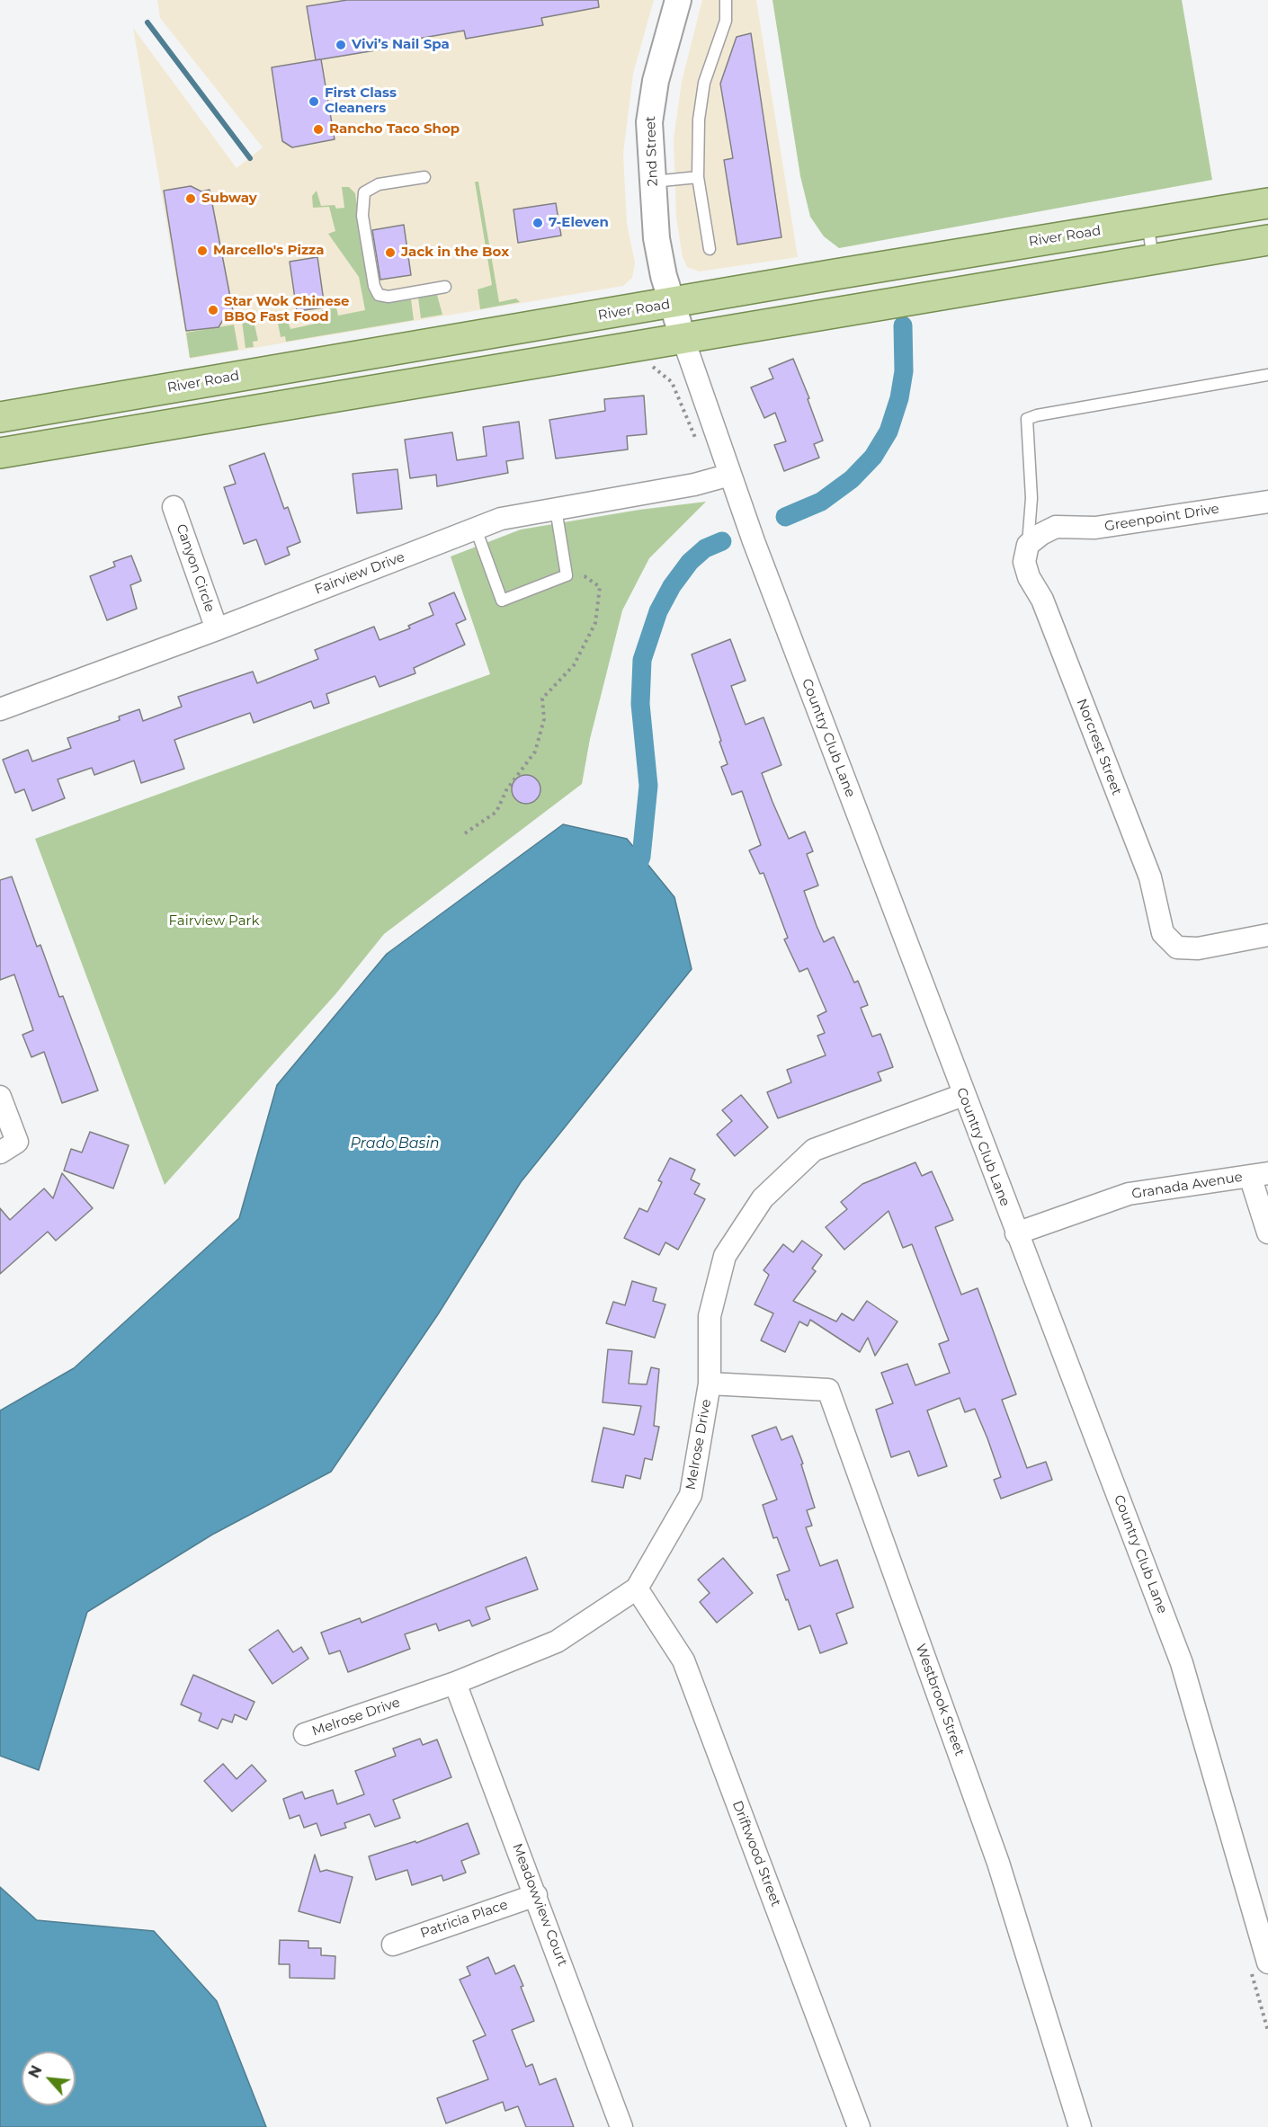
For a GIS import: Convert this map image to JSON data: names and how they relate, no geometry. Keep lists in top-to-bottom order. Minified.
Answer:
{"streets":{"main road":["River Road"],"street":["2nd Street","Greenpoint Drive","Canyon Circle","Fairview Drive","Country Club Lane","Norcrest Street","Granada Avenue","Melrose Drive","Westbrook Street","Driftwood Street","Meadowview Court","Patricia Place"]},"crossings":[["2nd Street","River Road"],["2nd Street","Country Club Lane"],["Greenpoint Drive","Norcrest Street"],["Canyon Circle","Fairview Drive"],["Fairview Drive","Country Club Lane"],["Country Club Lane","Granada Avenue"],["Country Club Lane","Melrose Drive"],["Melrose Drive","Westbrook Street"],["Melrose Drive","Driftwood Street"],["Melrose Drive","Meadowview Court"],["Meadowview Court","Patricia Place"]],"water":["Prado Basin"],"parks":["Fairview Park"],"places":["Vivi’s Nail Spa","First Class Cleaners","Rancho Taco Shop","Subway","7-Eleven","Marcello's Pizza","Jack in the Box","Star Wok Chinese BBQ Fast Food"],"north":"top left"}
